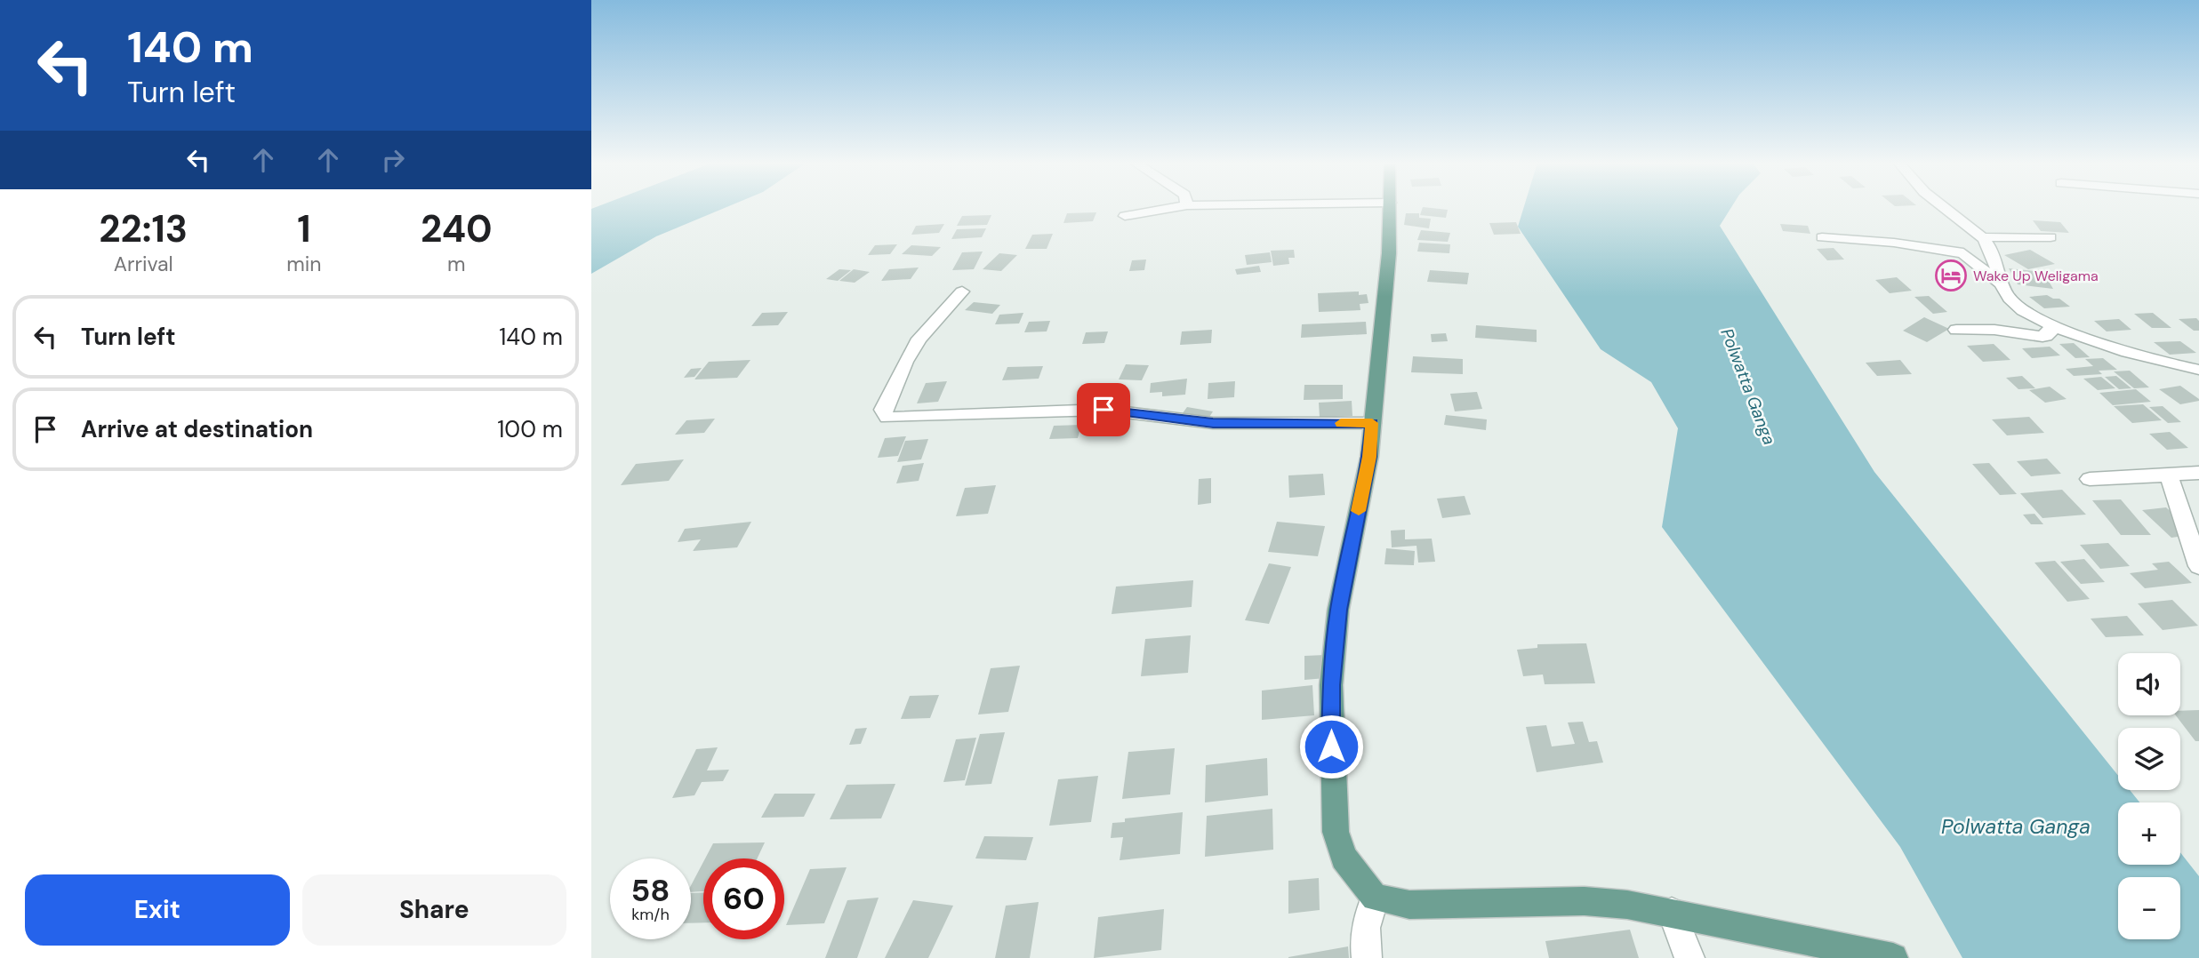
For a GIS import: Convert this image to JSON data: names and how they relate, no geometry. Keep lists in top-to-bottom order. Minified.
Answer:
{"water":["Polwatta Ganga"],"places":{"hotel":["Wake Up Weligama"]},"page":{"turn":["140 m","Turn left"],"eta":["22:13","Arrival","1","min","240","m"],"list":[{"name":"Turn left","value":"140 m"},{"name":"Arrive at destination","value":"100 m"}],"map_buttons":["+","−"],"speed":"58 km/h","limit":"60","buttons":["Exit","Share"]}}
